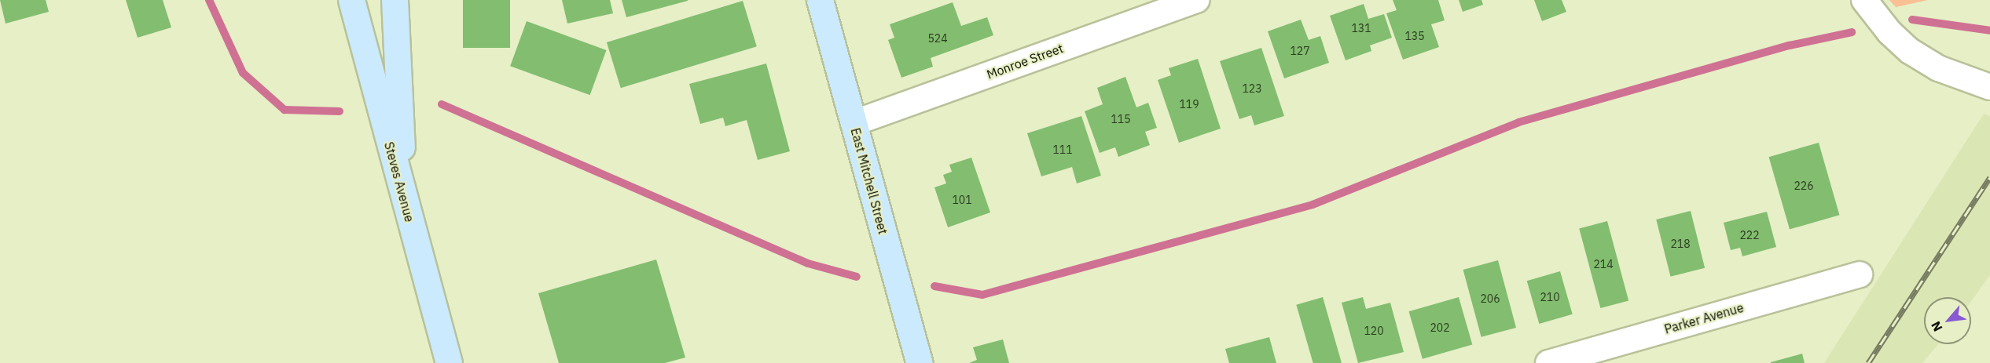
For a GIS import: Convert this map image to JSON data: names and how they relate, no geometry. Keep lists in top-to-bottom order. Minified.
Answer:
{"streets":{"main road":["East Mitchell Street","Steves Avenue"],"street":["Monroe Street","Parker Avenue"]},"crossings":[["Monroe Street","East Mitchell Street"]],"house_numbers":["131","135","524","127","123","119","115","111","226","101","222","218","214","210","206","202","120"],"north":"bottom left"}
